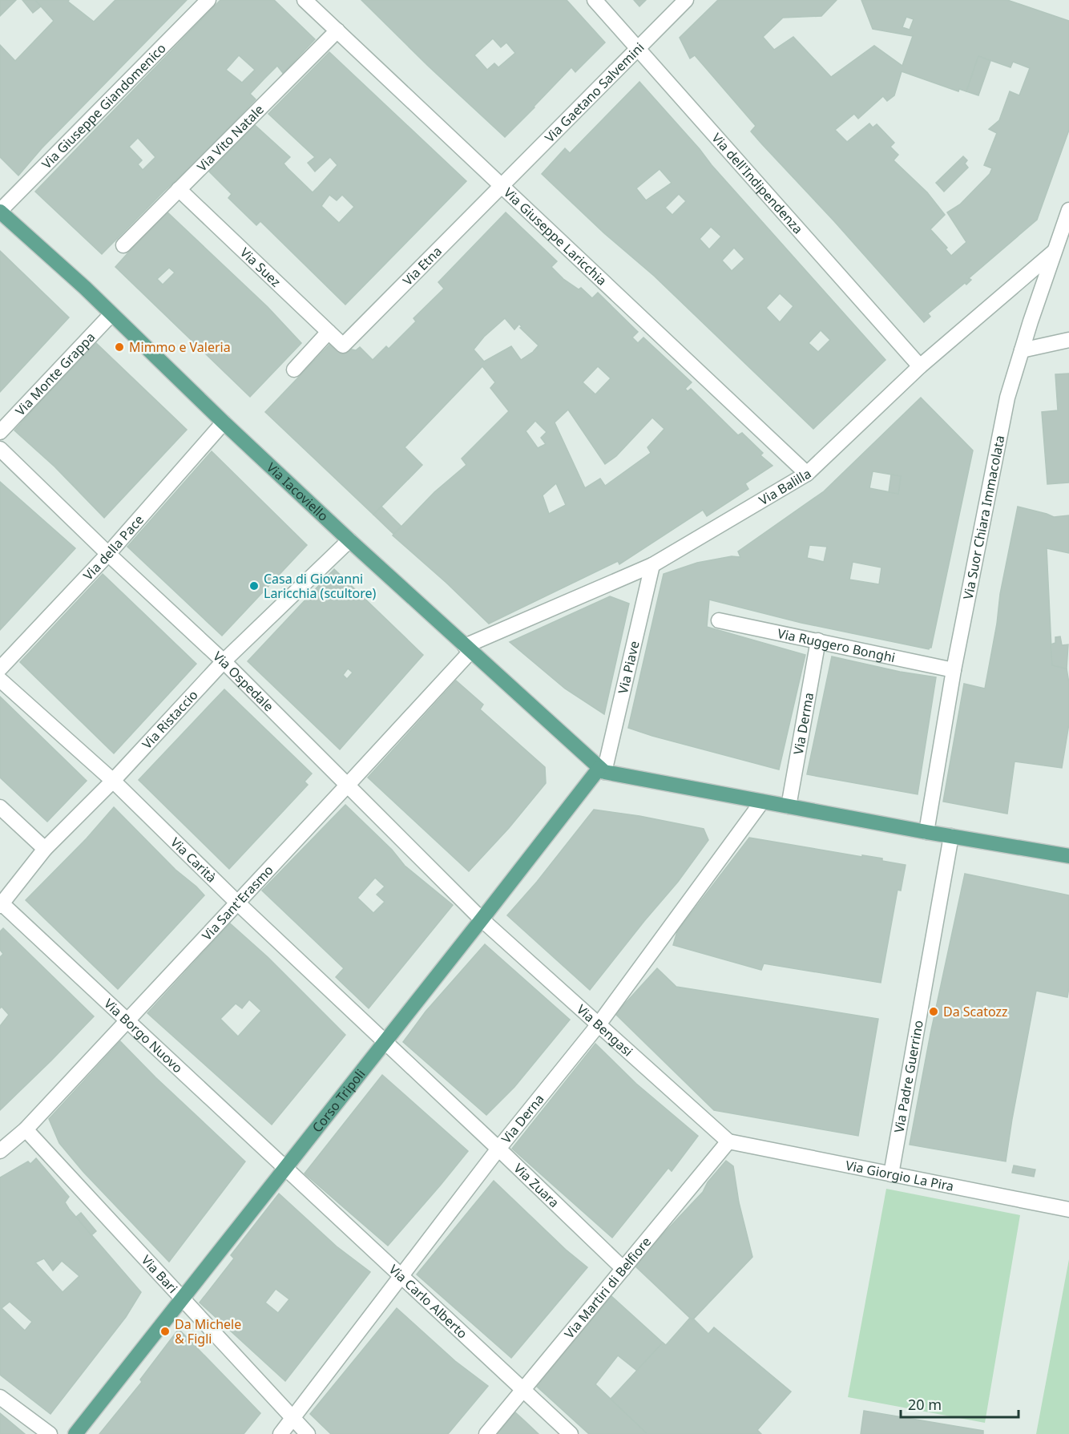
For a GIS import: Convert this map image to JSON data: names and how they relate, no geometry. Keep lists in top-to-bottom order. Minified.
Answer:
{"streets":{"main road":["Via Iacoviello","Corso Tripoli"],"street":["Via Gaetano Salvemini","Via Giuseppe Giandomenico","Via Vito Natale","Via dell'Indipendenza","Via Giuseppe Laricchia","Via Etna","Via Suez","Via Monte Grappa","Via Balilla","Via Suor Chiara Immacolata","Via della Pace","Via Ruggero Bonghi","Via Piave","Via Ospedale","Via Ristaccio","Via Derma","Via Carità","Via Sant'Erasmo","Via Bengasi","Via Borgo Nuovo","Via Padre Guerrino","Via Derna","Via Giorgio La Pira","Via Zuara","Via Bari","Via Martiri di Belfiore","Via Carlo Alberto"]},"crossings":[["Via Gaetano Salvemini","Via dell'Indipendenza"],["Via Gaetano Salvemini","Via Giuseppe Laricchia"],["Via Gaetano Salvemini","Via Etna"],["Via Giuseppe Giandomenico","Via Iacoviello"],["Via Vito Natale","Via Giuseppe Laricchia"],["Via Vito Natale","Via Suez"],["Via dell'Indipendenza","Via Balilla"],["Via Giuseppe Laricchia","Via Etna"],["Via Giuseppe Laricchia","Via Balilla"],["Via Etna","Via Suez"],["Via Monte Grappa","Via Iacoviello"],["Via Balilla","Via Iacoviello"],["Via Balilla","Via Suor Chiara Immacolata"],["Via Balilla","Via Piave"],["Via Balilla","Via Sant'Erasmo"],["Via Iacoviello","Via della Pace"],["Via Iacoviello","Via Piave"],["Via Iacoviello","Via Ristaccio"],["Via Iacoviello","Via Sant'Erasmo"],["Via Iacoviello","Corso Tripoli"],["Via Suor Chiara Immacolata","Via Ruggero Bonghi"],["Via della Pace","Via Ospedale"],["Via Ruggero Bonghi","Via Derma"],["Via Piave","Corso Tripoli"],["Via Ospedale","Via Ristaccio"],["Via Ospedale","Via Sant'Erasmo"],["Via Ospedale","Via Bengasi"],["Via Ospedale","Corso Tripoli"],["Via Ristaccio","Via Carità"],["Via Ristaccio","Via Borgo Nuovo"],["Via Carità","Via Sant'Erasmo"],["Via Carità","Corso Tripoli"],["Via Carità","Via Zuara"],["Via Sant'Erasmo","Via Borgo Nuovo"],["Via Sant'Erasmo","Via Bari"],["Via Bengasi","Corso Tripoli"],["Via Bengasi","Via Derna"],["Via Bengasi","Via Giorgio La Pira"],["Via Bengasi","Via Martiri di Belfiore"],["Via Borgo Nuovo","Corso Tripoli"],["Via Borgo Nuovo","Via Carlo Alberto"],["Via Padre Guerrino","Via Giorgio La Pira"],["Corso Tripoli","Via Zuara"],["Corso Tripoli","Via Bari"],["Corso Tripoli","Via Carlo Alberto"],["Via Derna","Via Zuara"],["Via Derna","Via Bari"],["Via Derna","Via Carlo Alberto"],["Via Giorgio La Pira","Via Martiri di Belfiore"],["Via Zuara","Via Martiri di Belfiore"],["Via Martiri di Belfiore","Via Carlo Alberto"]],"places":["Mimmo e Valeria","Casa di Giovanni Laricchia (scultore)","Da Scatozz","Da Michele & Figli"],"scale_bar":"20 m"}
